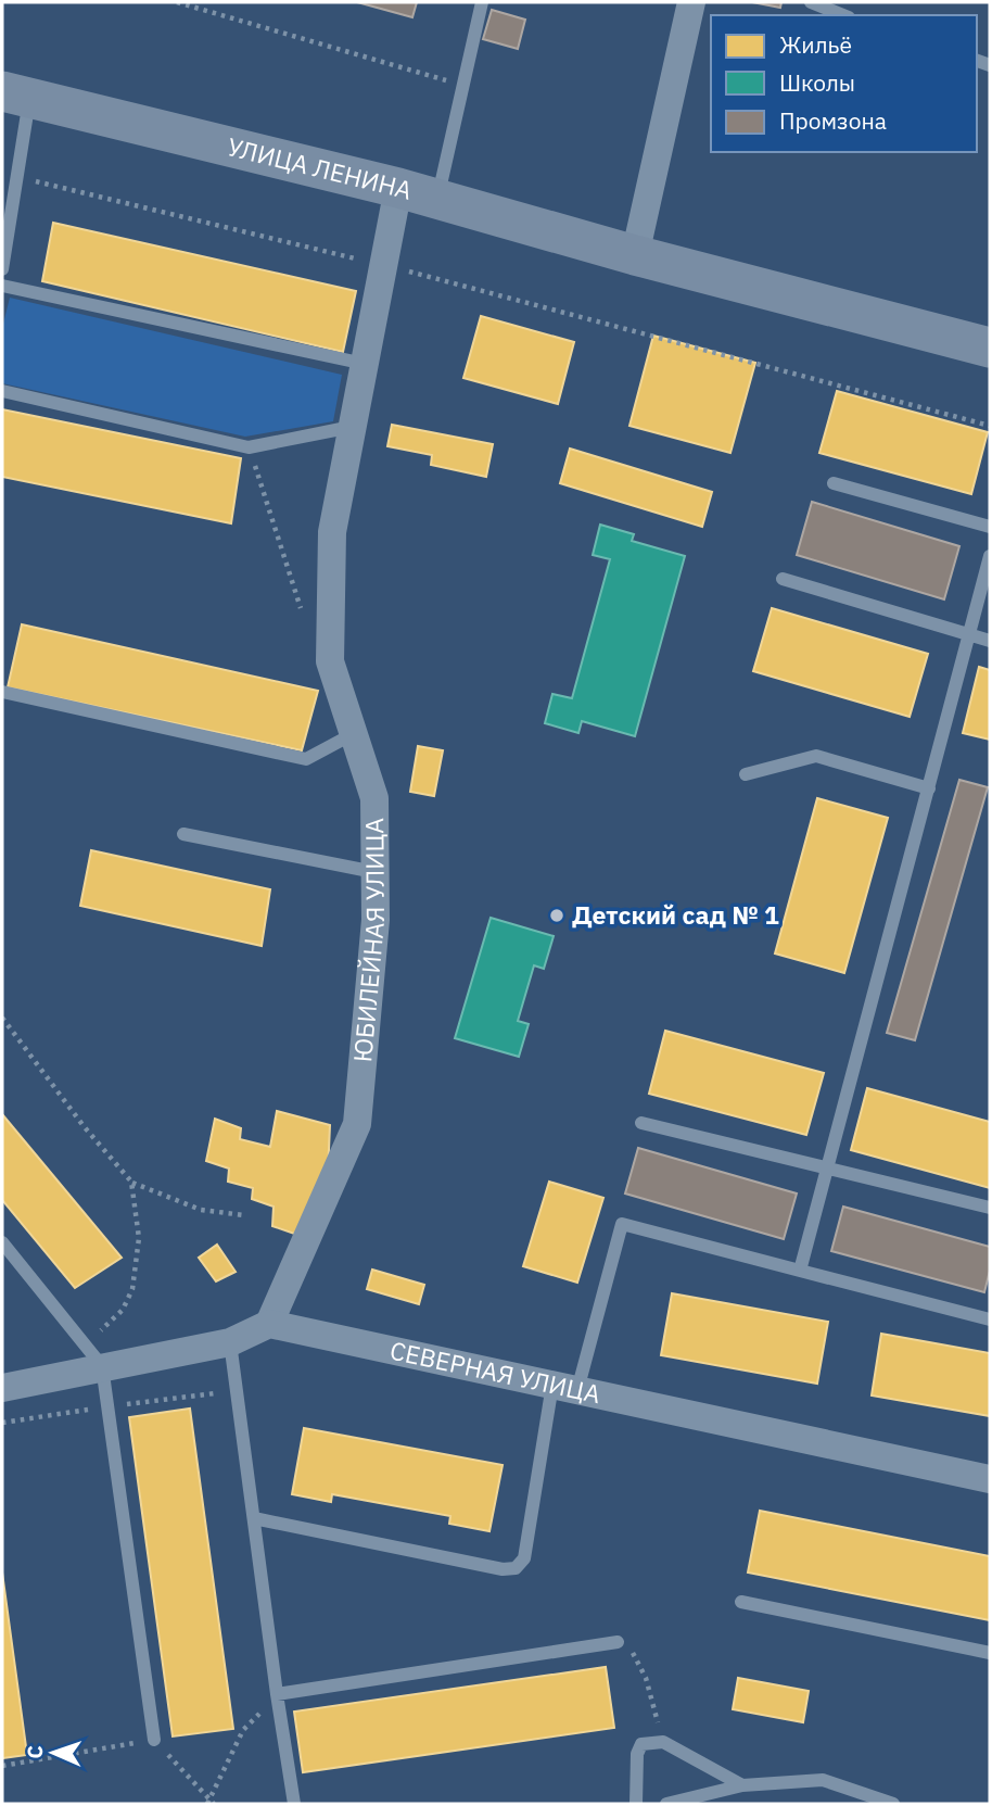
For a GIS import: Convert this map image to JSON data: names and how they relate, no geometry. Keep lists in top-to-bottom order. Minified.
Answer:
{"streets":{"main road":["УЛИЦА ЛЕНИНА"],"street":["ЮБИЛЕЙНАЯ УЛИЦА","СЕВЕРНАЯ УЛИЦА"]},"crossings":[["УЛИЦА ЛЕНИНА","ЮБИЛЕЙНАЯ УЛИЦА"],["ЮБИЛЕЙНАЯ УЛИЦА","СЕВЕРНАЯ УЛИЦА"]],"places":["Детский сад № 1"],"legend":["Жильё","Школы","Промзона"],"north":"left"}
